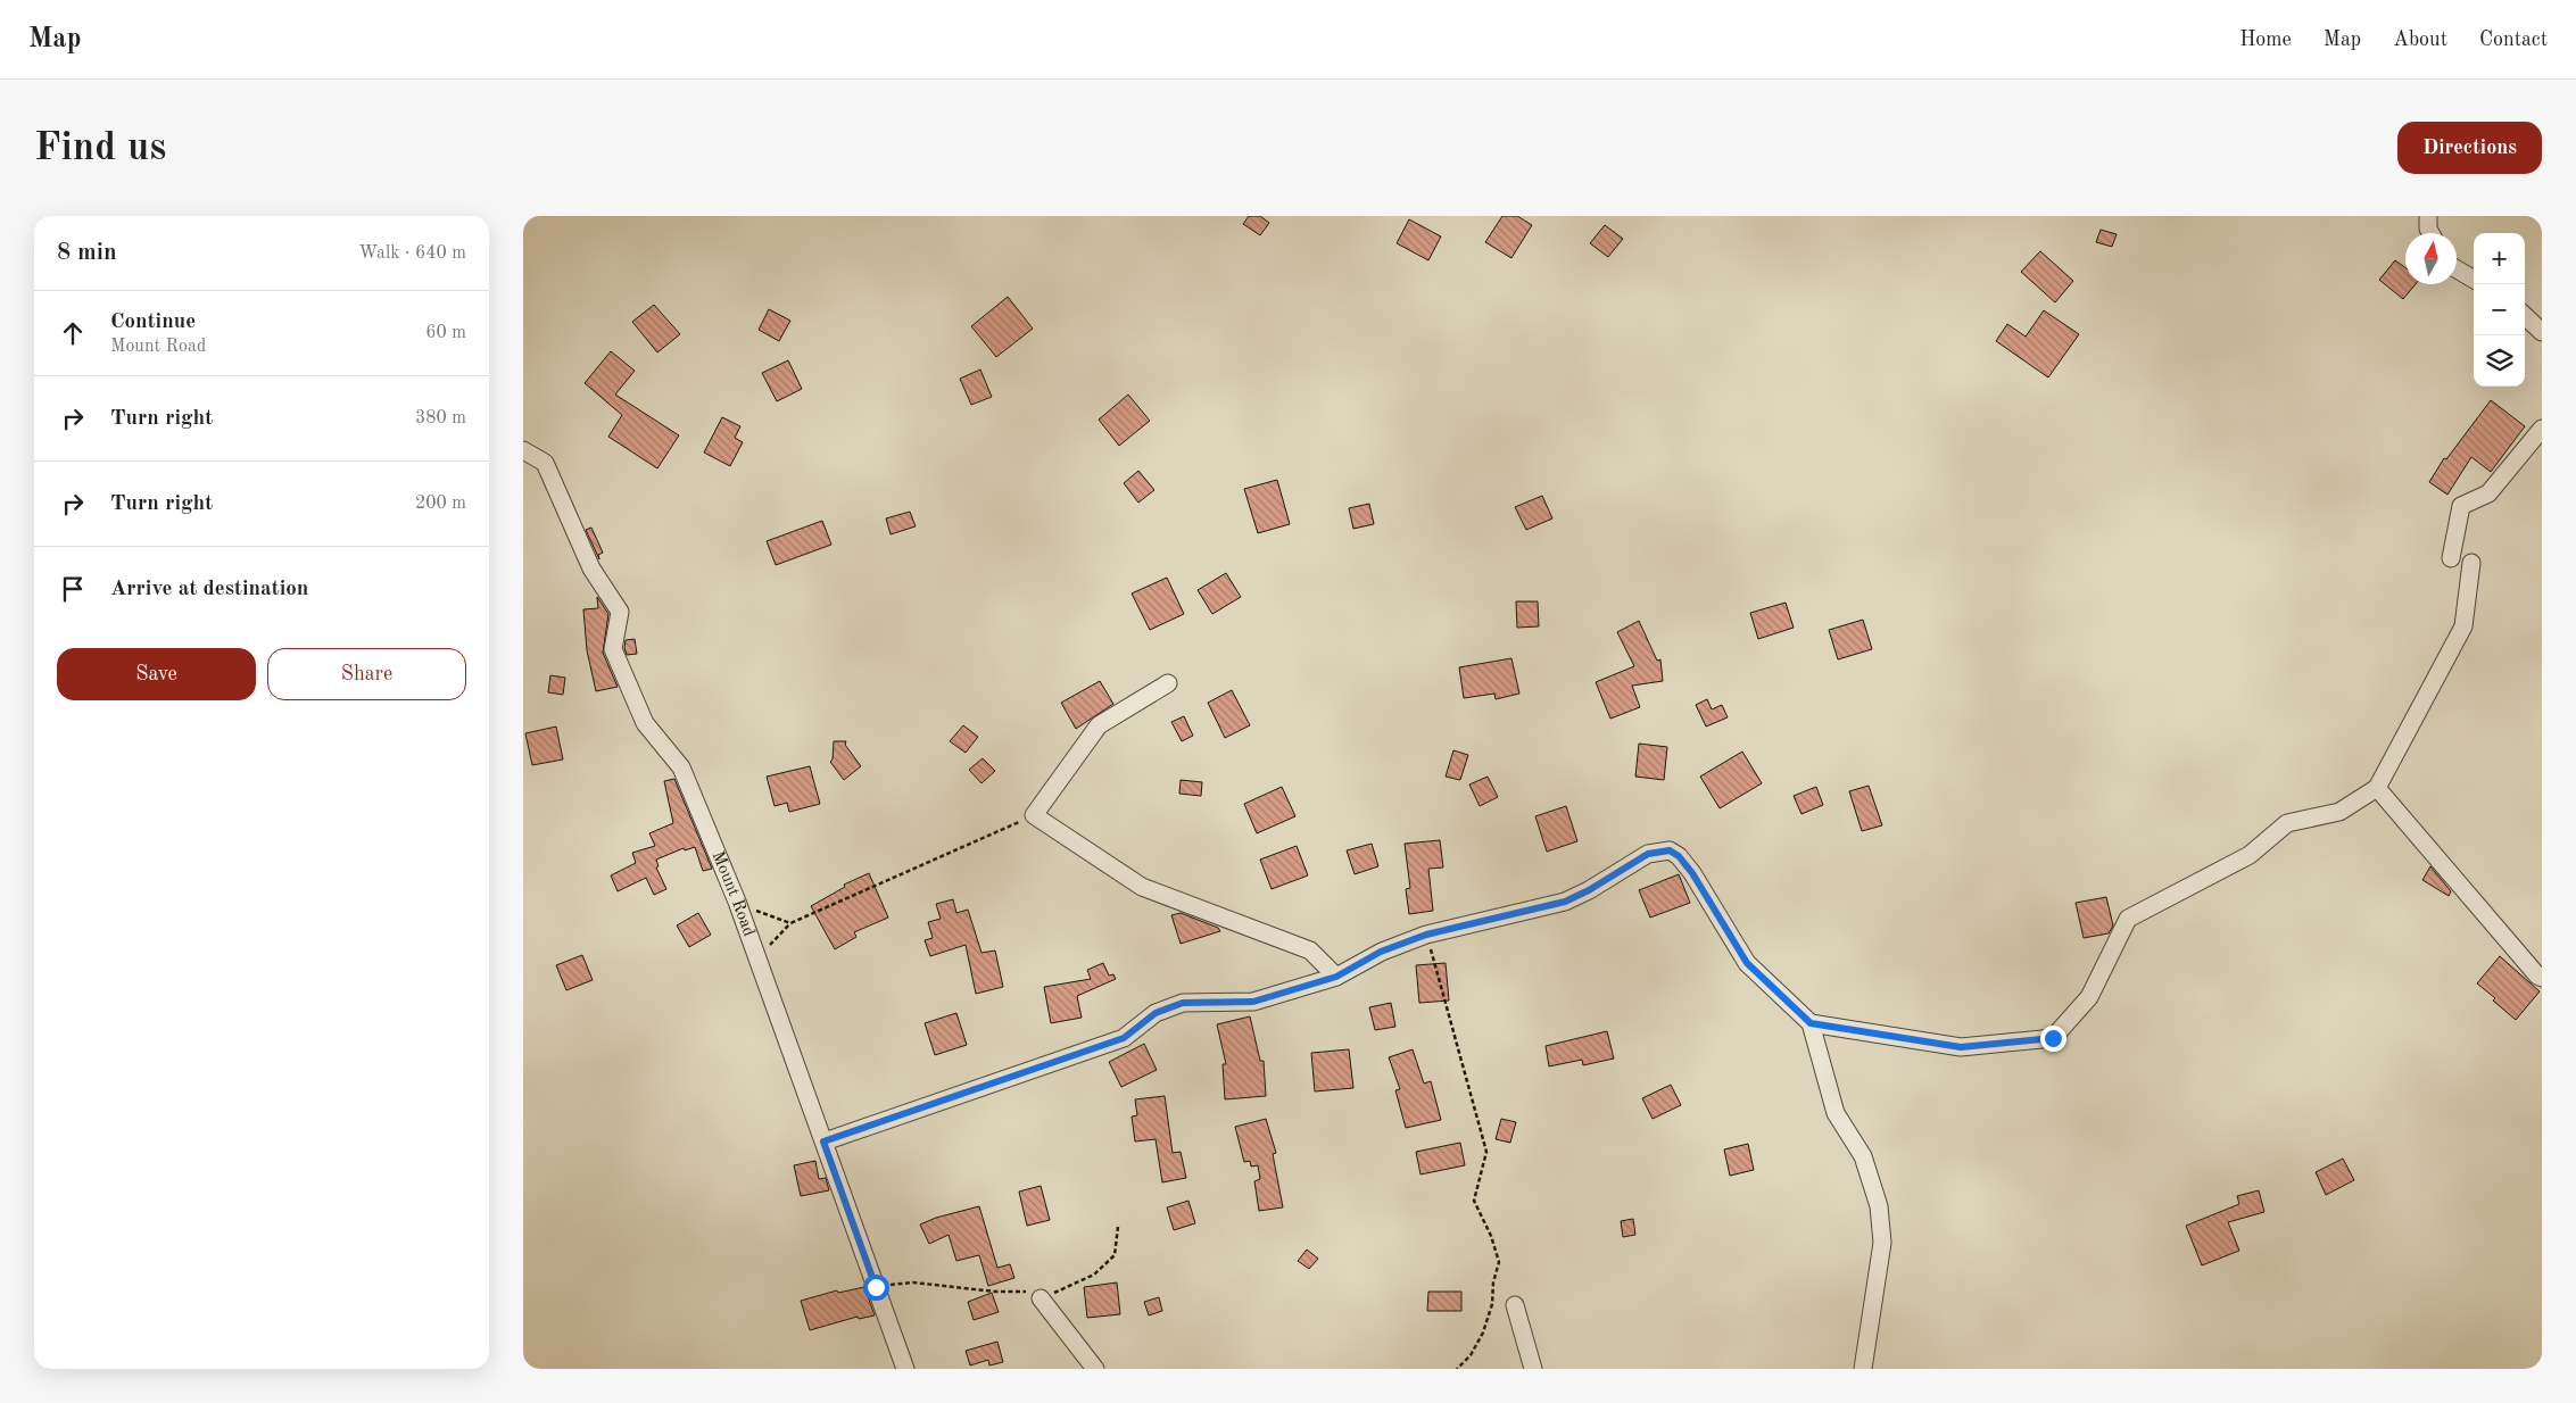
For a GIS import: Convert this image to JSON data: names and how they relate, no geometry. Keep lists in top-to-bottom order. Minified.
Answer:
{"streets":{"street":["Mount Road"]},"north":"top","page":{"header":"Map","nav":["Home","Map","About","Contact"],"buttons":["Directions",["Save","Share"]],"title":"Find us","heading":["8 min","Walk · 640 m"],"map_buttons":["+","−"],"list":[["Continue","Mount Road","60 m"],["Turn right","380 m"],["Turn right","200 m"],"Arrive at destination"]}}
